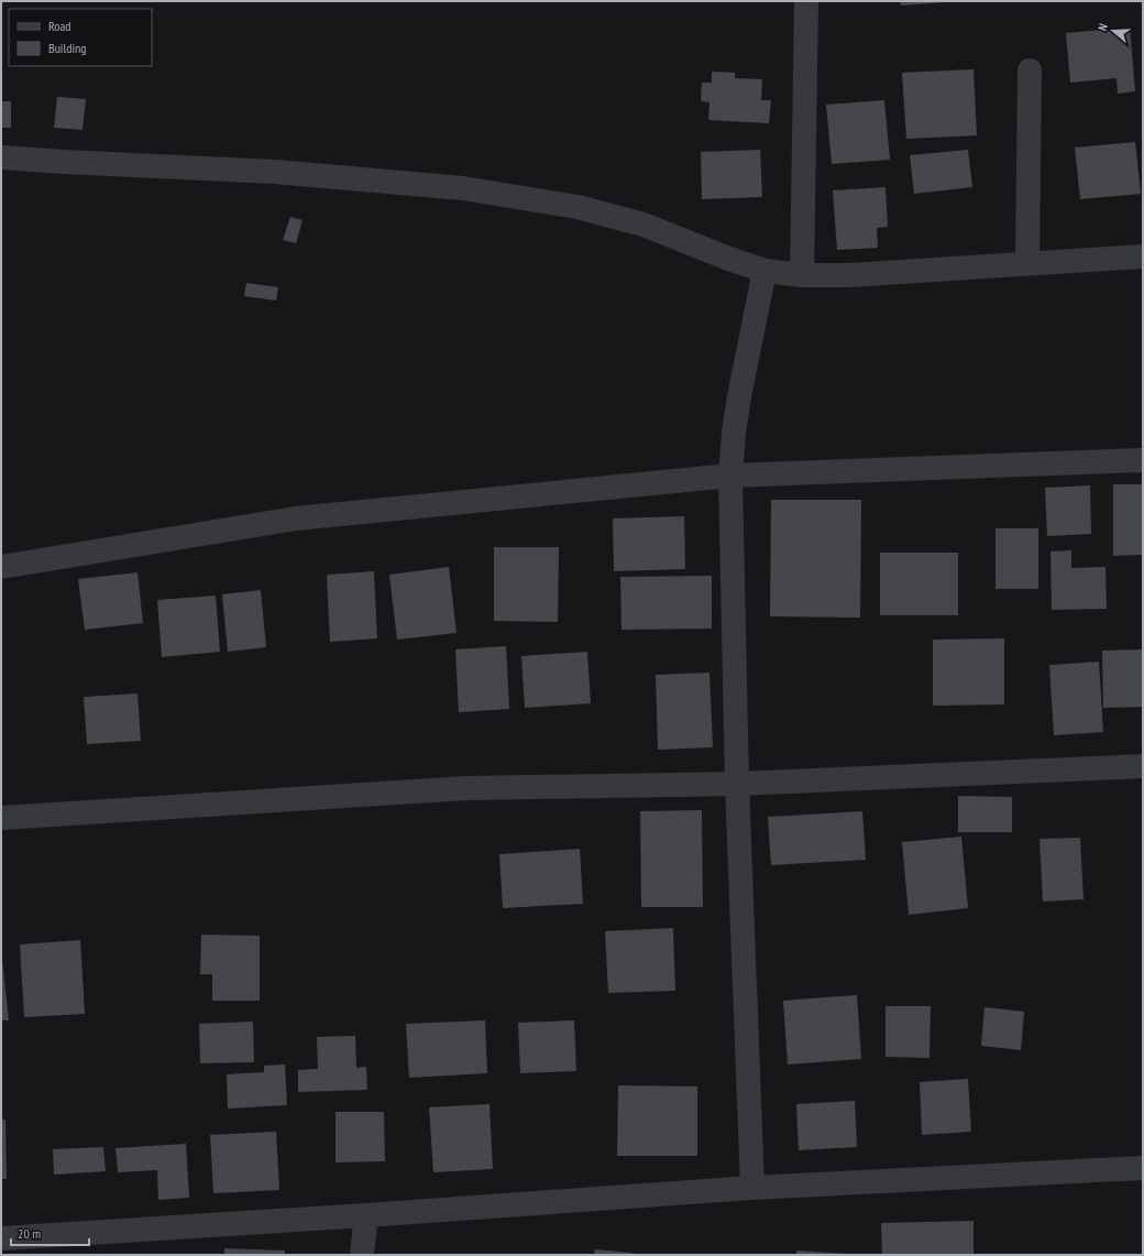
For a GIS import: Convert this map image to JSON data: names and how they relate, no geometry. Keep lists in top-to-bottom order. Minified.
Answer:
{"legend":["Road","Building"],"scale_bar":"20 m","north":"left"}
